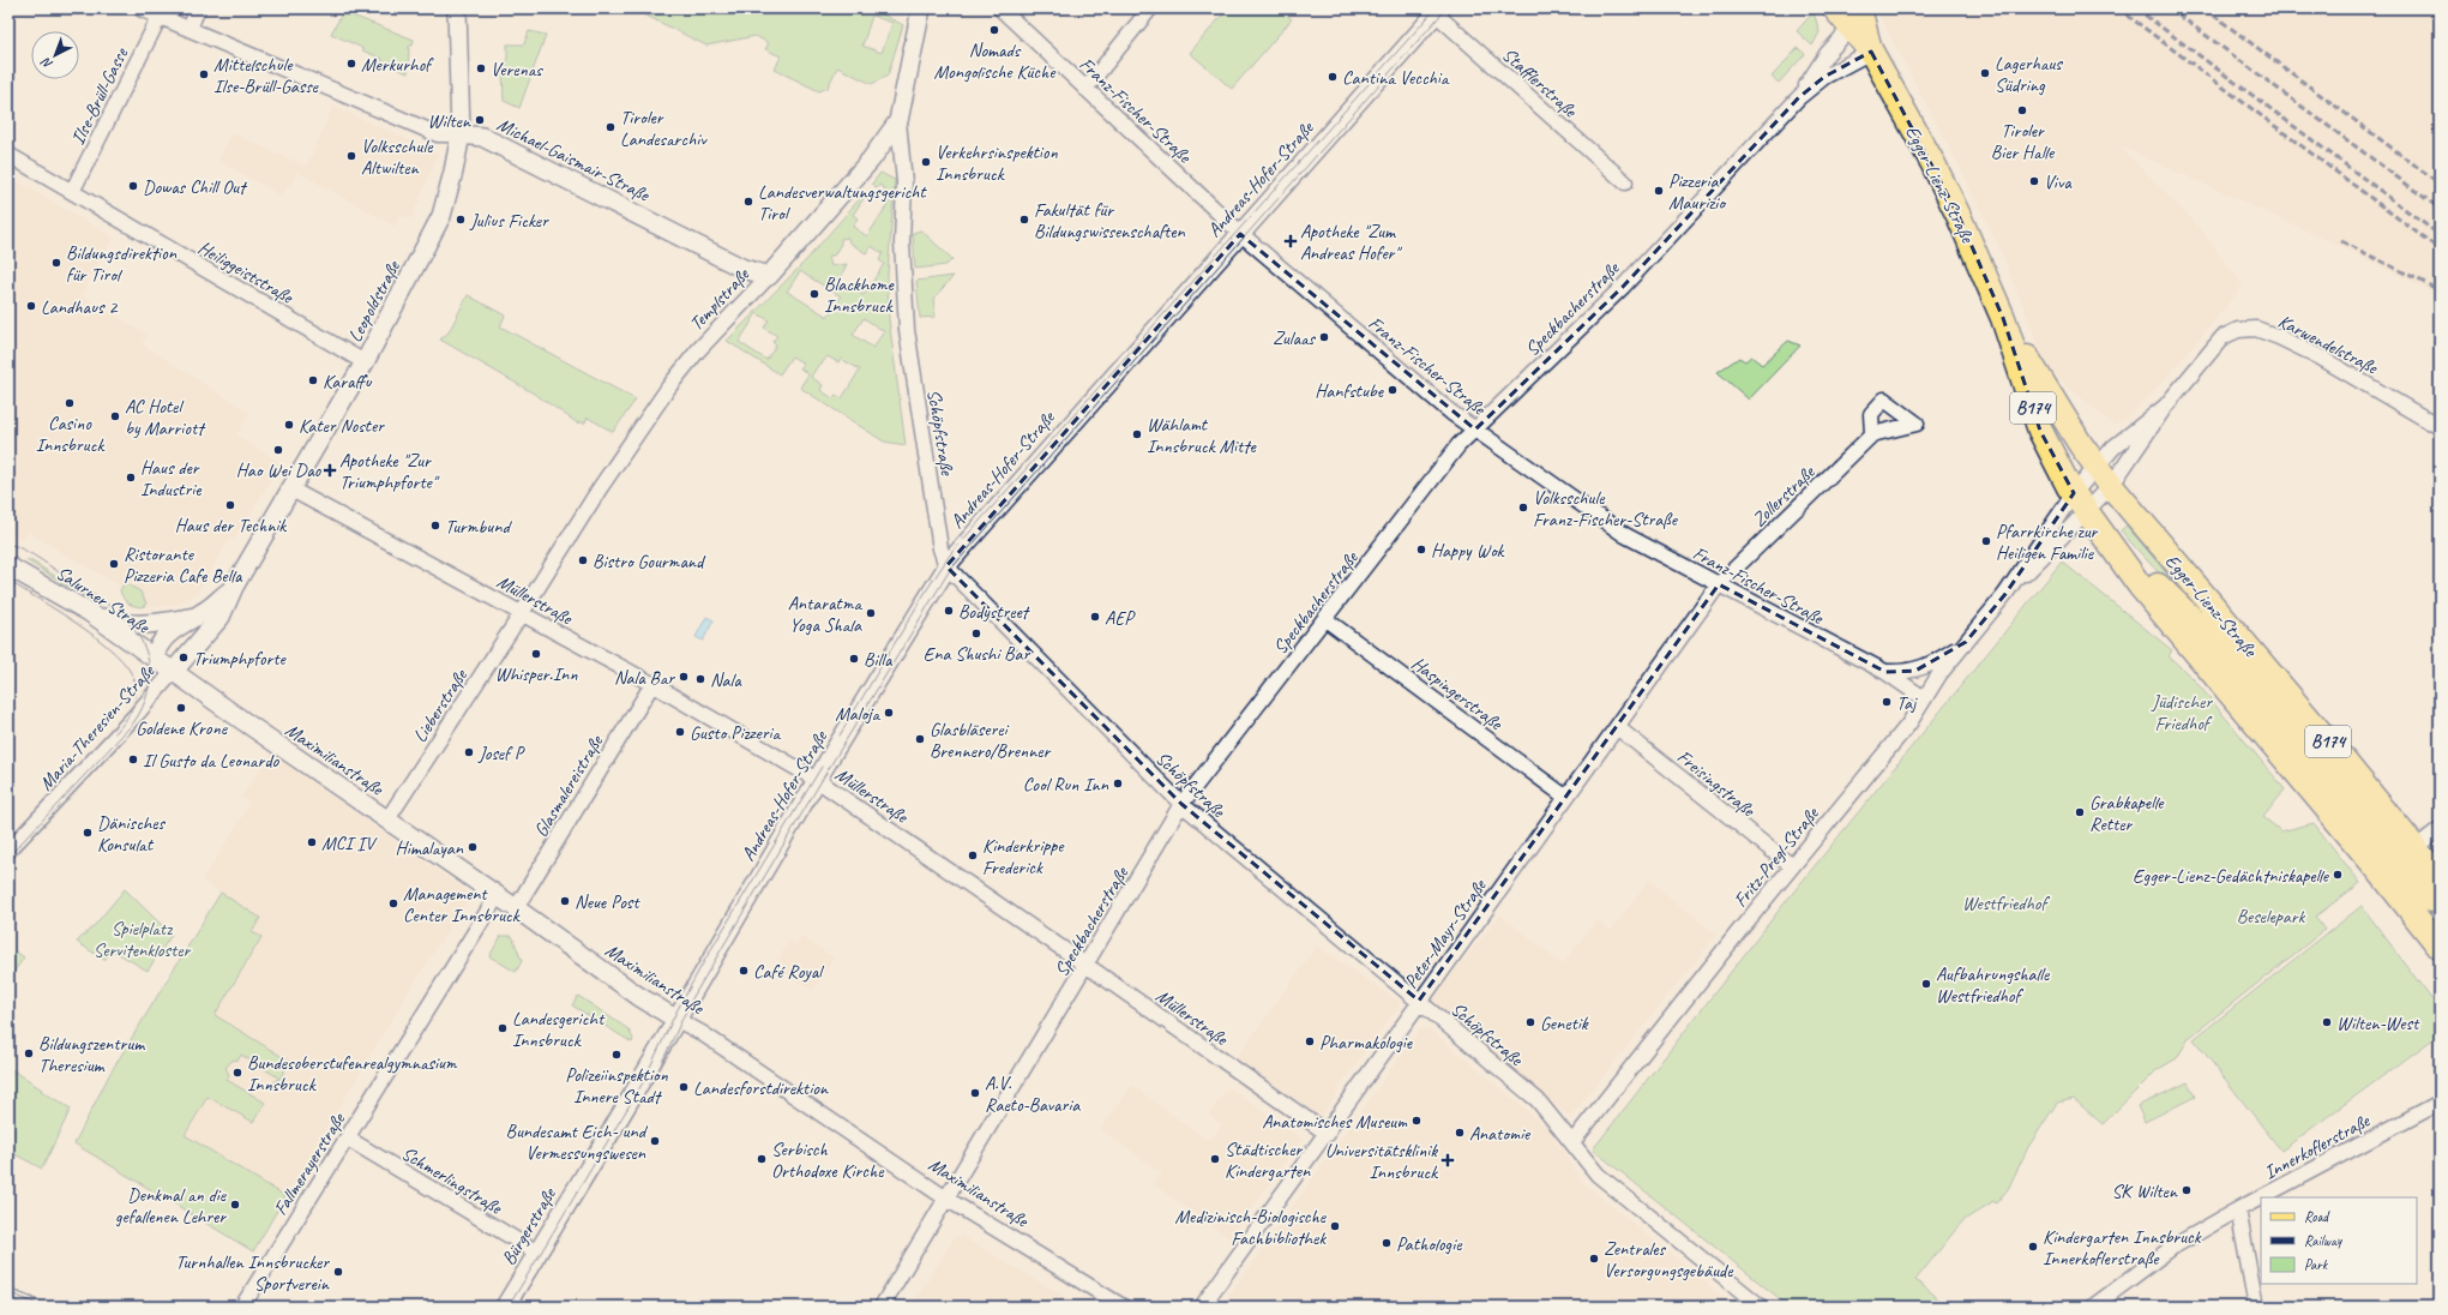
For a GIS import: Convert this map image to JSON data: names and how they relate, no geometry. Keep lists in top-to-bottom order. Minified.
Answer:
{"streets":{"main road":["Egger-Lienz-Straße","B174"],"street":["Stafflerstraße","Ilse-Brüll-Gasse","Franz-Fischer-Straße","Michael-Gaismair-Straße","Andreas-Hofer-Straße","Heiliggeiststraße","Templstraße","Leopoldstraße","Speckbacherstraße","Karwendelstraße","Schöpfstraße","Zollerstraße","Salurner Straße","Müllerstraße","Haspingerstraße","Lieberstraße","Maria-Theresien-Straße","Maximilianstraße","Freisingstraße","Glasmalereistraße","Fritz-Pregl-Straße","Peter-Mayr-Straße","Innerkoflerstraße","Fallmerayerstraße","Schmerlingstraße","Bürgerstraße"]},"crossings":[["Stafflerstraße","Andreas-Hofer-Straße"],["Ilse-Brüll-Gasse","Michael-Gaismair-Straße"],["Ilse-Brüll-Gasse","Heiliggeiststraße"],["Franz-Fischer-Straße","Andreas-Hofer-Straße"],["Franz-Fischer-Straße","Speckbacherstraße"],["Franz-Fischer-Straße","Zollerstraße"],["Franz-Fischer-Straße","Fritz-Pregl-Straße"],["Franz-Fischer-Straße","Peter-Mayr-Straße"],["Michael-Gaismair-Straße","Templstraße"],["Michael-Gaismair-Straße","Leopoldstraße"],["Andreas-Hofer-Straße","Schöpfstraße"],["Andreas-Hofer-Straße","Müllerstraße"],["Andreas-Hofer-Straße","Maximilianstraße"],["Andreas-Hofer-Straße","Bürgerstraße"],["Egger-Lienz-Straße","Speckbacherstraße"],["Egger-Lienz-Straße","Karwendelstraße"],["Egger-Lienz-Straße","Fritz-Pregl-Straße"],["Heiliggeiststraße","Leopoldstraße"],["Templstraße","Schöpfstraße"],["Templstraße","Müllerstraße"],["Templstraße","Lieberstraße"],["Leopoldstraße","Salurner Straße"],["Leopoldstraße","Müllerstraße"],["Leopoldstraße","Maria-Theresien-Straße"],["Leopoldstraße","Maximilianstraße"],["Speckbacherstraße","Schöpfstraße"],["Speckbacherstraße","Müllerstraße"],["Speckbacherstraße","Haspingerstraße"],["Speckbacherstraße","Maximilianstraße"],["Karwendelstraße","Fritz-Pregl-Straße"],["Schöpfstraße","Fritz-Pregl-Straße"],["Schöpfstraße","Peter-Mayr-Straße"],["Zollerstraße","Peter-Mayr-Straße"],["Salurner Straße","Maria-Theresien-Straße"],["Salurner Straße","Maximilianstraße"],["Müllerstraße","Lieberstraße"],["Müllerstraße","Glasmalereistraße"],["Müllerstraße","Peter-Mayr-Straße"],["Haspingerstraße","Peter-Mayr-Straße"],["Lieberstraße","Maximilianstraße"],["Maria-Theresien-Straße","Maximilianstraße"],["Maximilianstraße","Glasmalereistraße"],["Maximilianstraße","Fallmerayerstraße"],["Maximilianstraße","Bürgerstraße"],["Freisingstraße","Fritz-Pregl-Straße"],["Freisingstraße","Peter-Mayr-Straße"],["Fallmerayerstraße","Schmerlingstraße"],["Schmerlingstraße","Bürgerstraße"]],"parks":["Jüdischer Friedhof","Westfriedhof","Beselepark","Spielplatz Servitenkloster"],"places":{"other":["Nomads Mongolische Küche","Merkurhof","Verenas","Lagerhaus Südring","Mittelschule Ilse-Brüll-Gasse","Cantina Vecchia","Tiroler Bier Halle","Wilten","Tiroler Landesarchiv","Volksschule Altwilten","Verkehrsinspektion Innsbruck","Viva","Dowas Chill Out","Pizzeria Maurizio","Landesverwaltungsgericht Tirol","Julius Ficker","Fakultät für Bildungswissenschaften","Bildungsdirektion für Tirol","Blackhome Innsbruck","Landhaus 2","Zulaas","Karaffu","Hanfstube","Casino Innsbruck","AC Hotel by Marriott","Kater Noster","Wählamt Innsbruck Mitte","Hao Wei Dao","Haus der Industrie","Haus der Technik","Volksschule Franz-Fischer-Straße","Turmbund","Pfarrkirche zur Heiligen Familie","Happy Wok","Bistro Gourmand","Ristorante Pizzeria Cafe Bella","Bodystreet","Antaratma Yoga Shala","AEP","Ena Shushi Bar","Whisper.Inn","Triumphpforte","Billa","Nala Bar","Nala","Taj","Goldene Krone","Maloja","Gusto Pizzeria","Glasbläserei Brennero/Brenner","Josef P","Il Gusto da Leonardo","Cool Run Inn","Grabkapelle Retter","Dänisches Konsulat","MCI IV","Himalayan","Kinderkrippe Frederick","Egger-Lienz-Gedächtniskapelle","Neue Post","Management Center Innsbruck","Café Royal","Aufbahrungshalle Westfriedhof","Genetik","Wilten-West","Landesgericht Innsbruck","Pharmakologie","Bildungszentrum Theresium","Polizeiinspektion Innere Stadt","Bundesoberstufenrealgymnasium Innsbruck","Landesforstdirektion","A.V. Raeto-Bavaria","Anatomisches Museum","Anatomie","Bundesamt Eich- und Vermessungswesen","Serbisch Orthodoxe Kirche","Städtischer Kindergarten","SK Wilten","Denkmal an die gefallenen Lehrer","Medizinisch-Biologische Fachbibliothek","Pathologie","Kindergarten Innsbruck Innerkoflerstraße","Zentrales Versorgungsgebäude","Turnhallen Innsbrucker Sportverein"],"health":["Apotheke \"Zum Andreas Hofer\"","Apotheke \"Zur Triumphpforte\"","Universitätsklinik Innsbruck"]},"legend":["Road","Railway","Park"],"north":"bottom left"}
